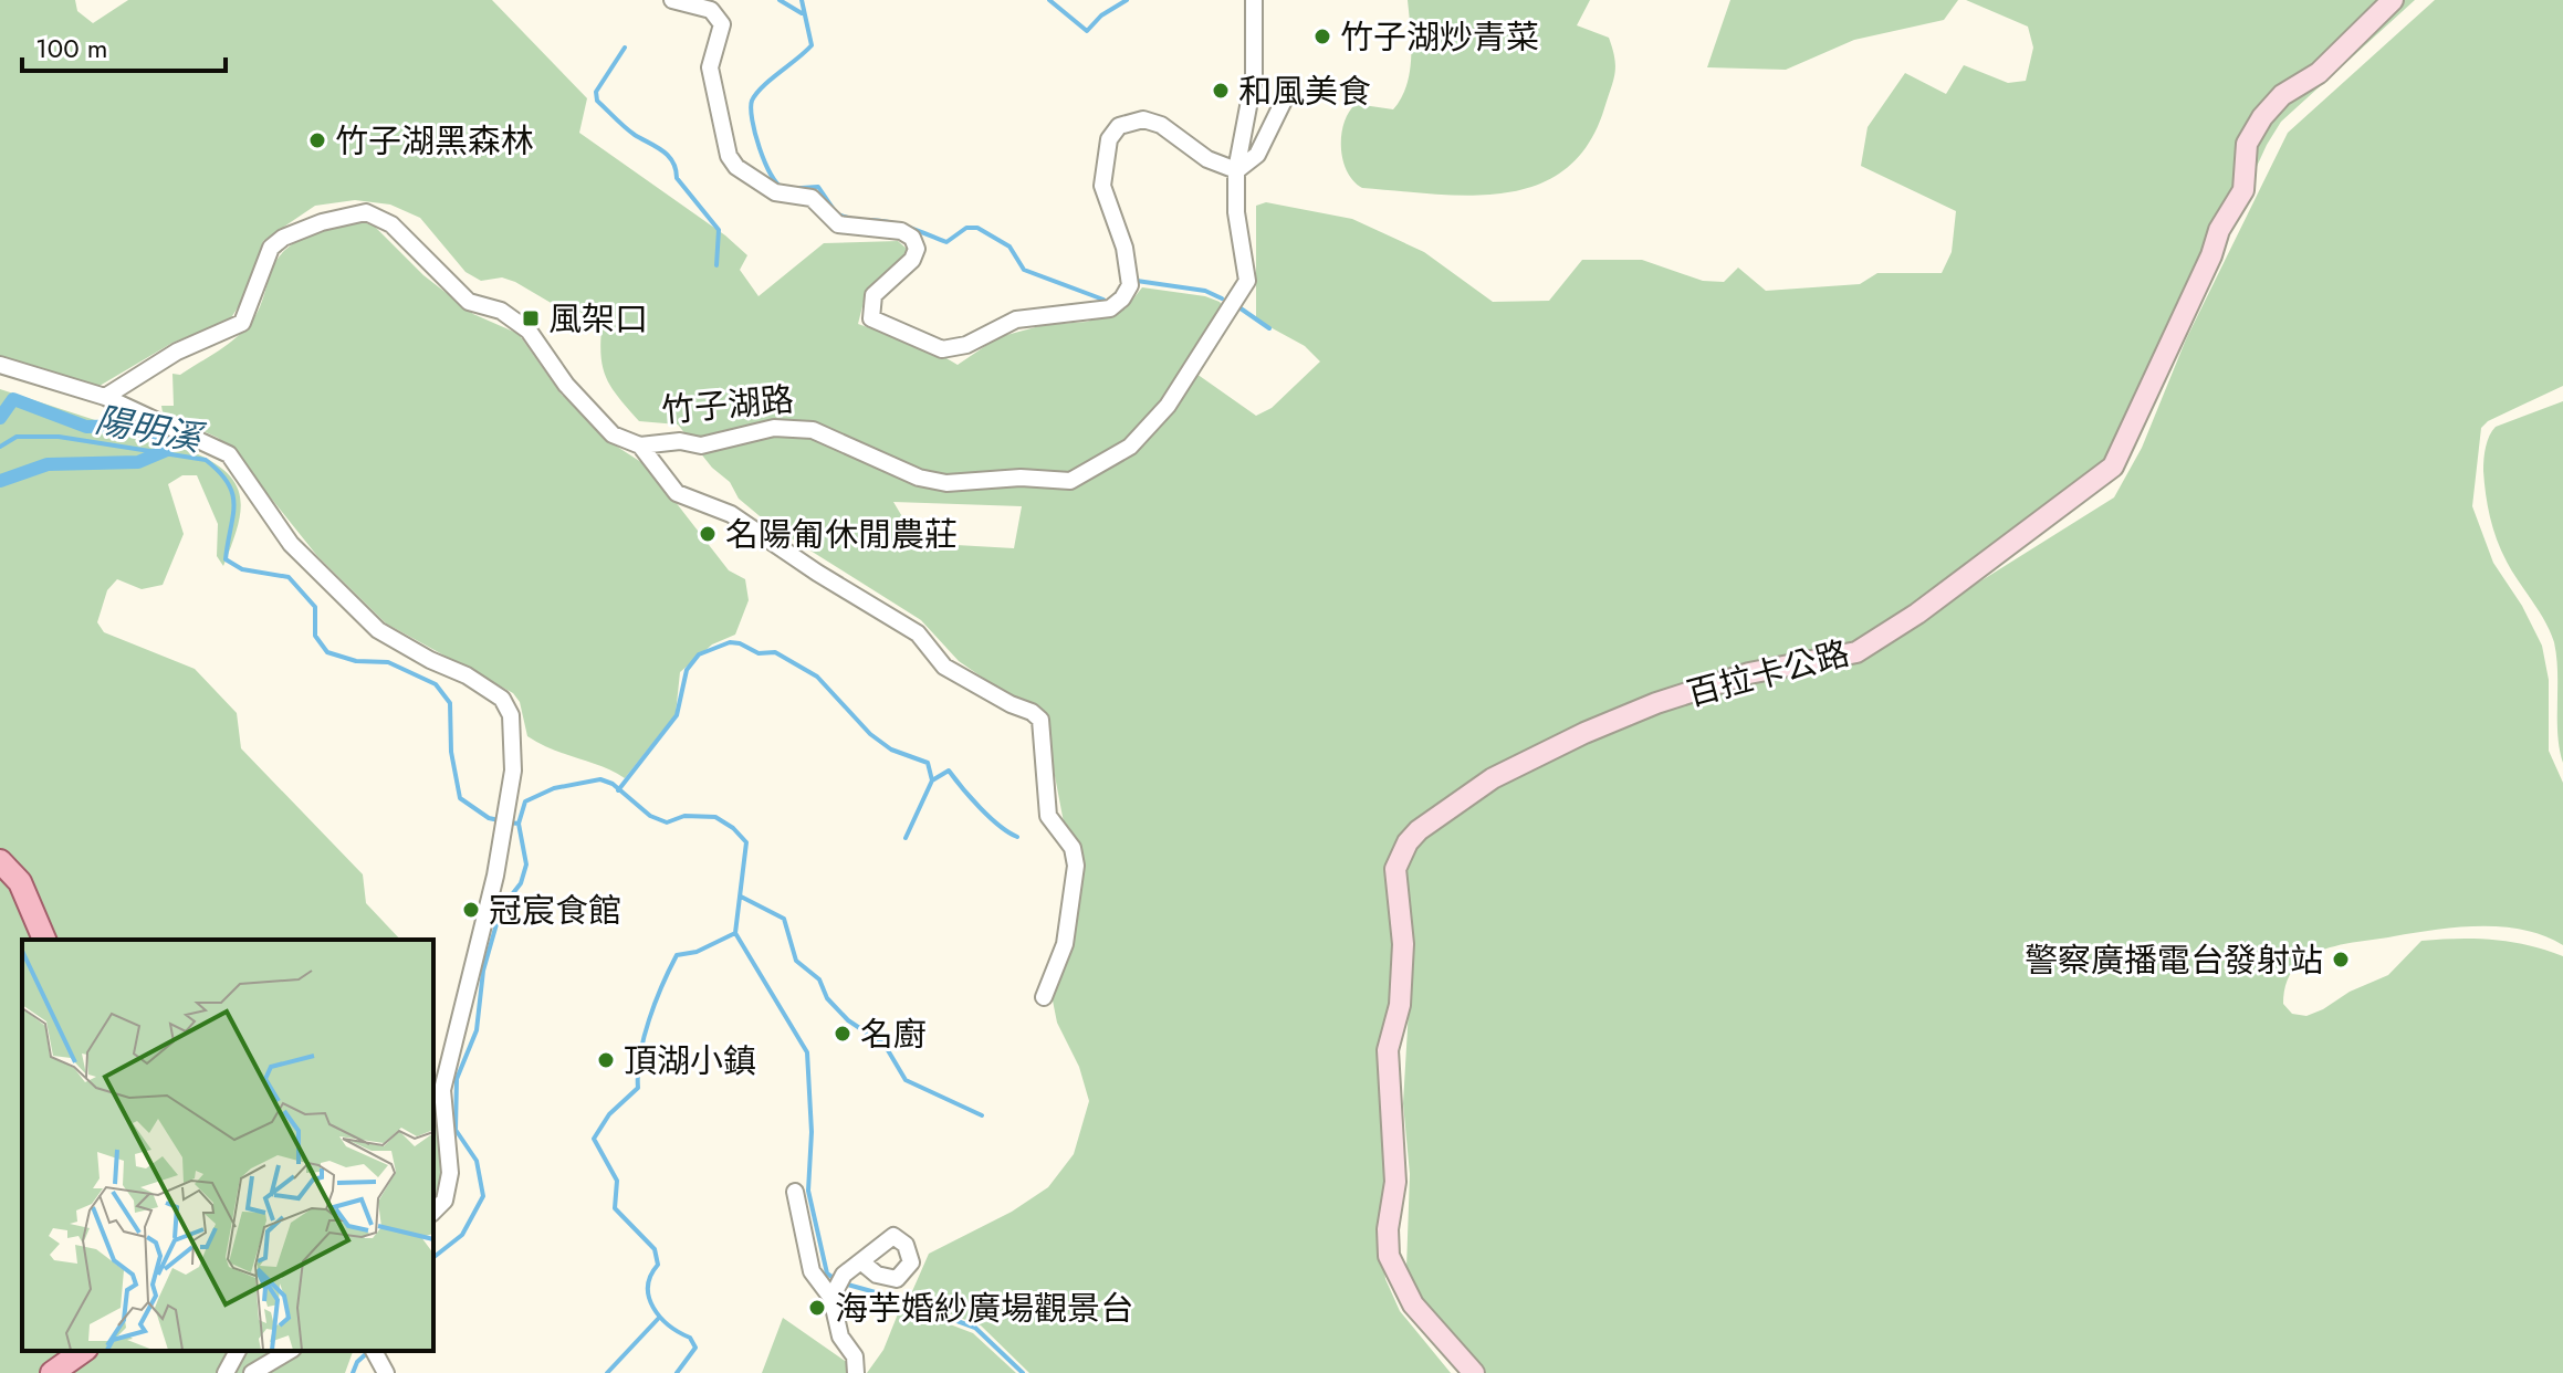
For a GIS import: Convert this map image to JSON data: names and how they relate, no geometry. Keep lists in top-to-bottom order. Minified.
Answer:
{"streets":{"main road":["百拉卡公路"],"street":["竹子湖路"]},"water":["陽明溪"],"places":{"other":["竹子湖炒青菜","和風美食","竹子湖黑森林","名陽匍休閒農莊","冠宸食館","警察廣播電台發射站","名廚","頂湖小鎮","海芋婚紗廣場觀景台"],"transit":["風架口"]},"scale_bar":"100 m"}
